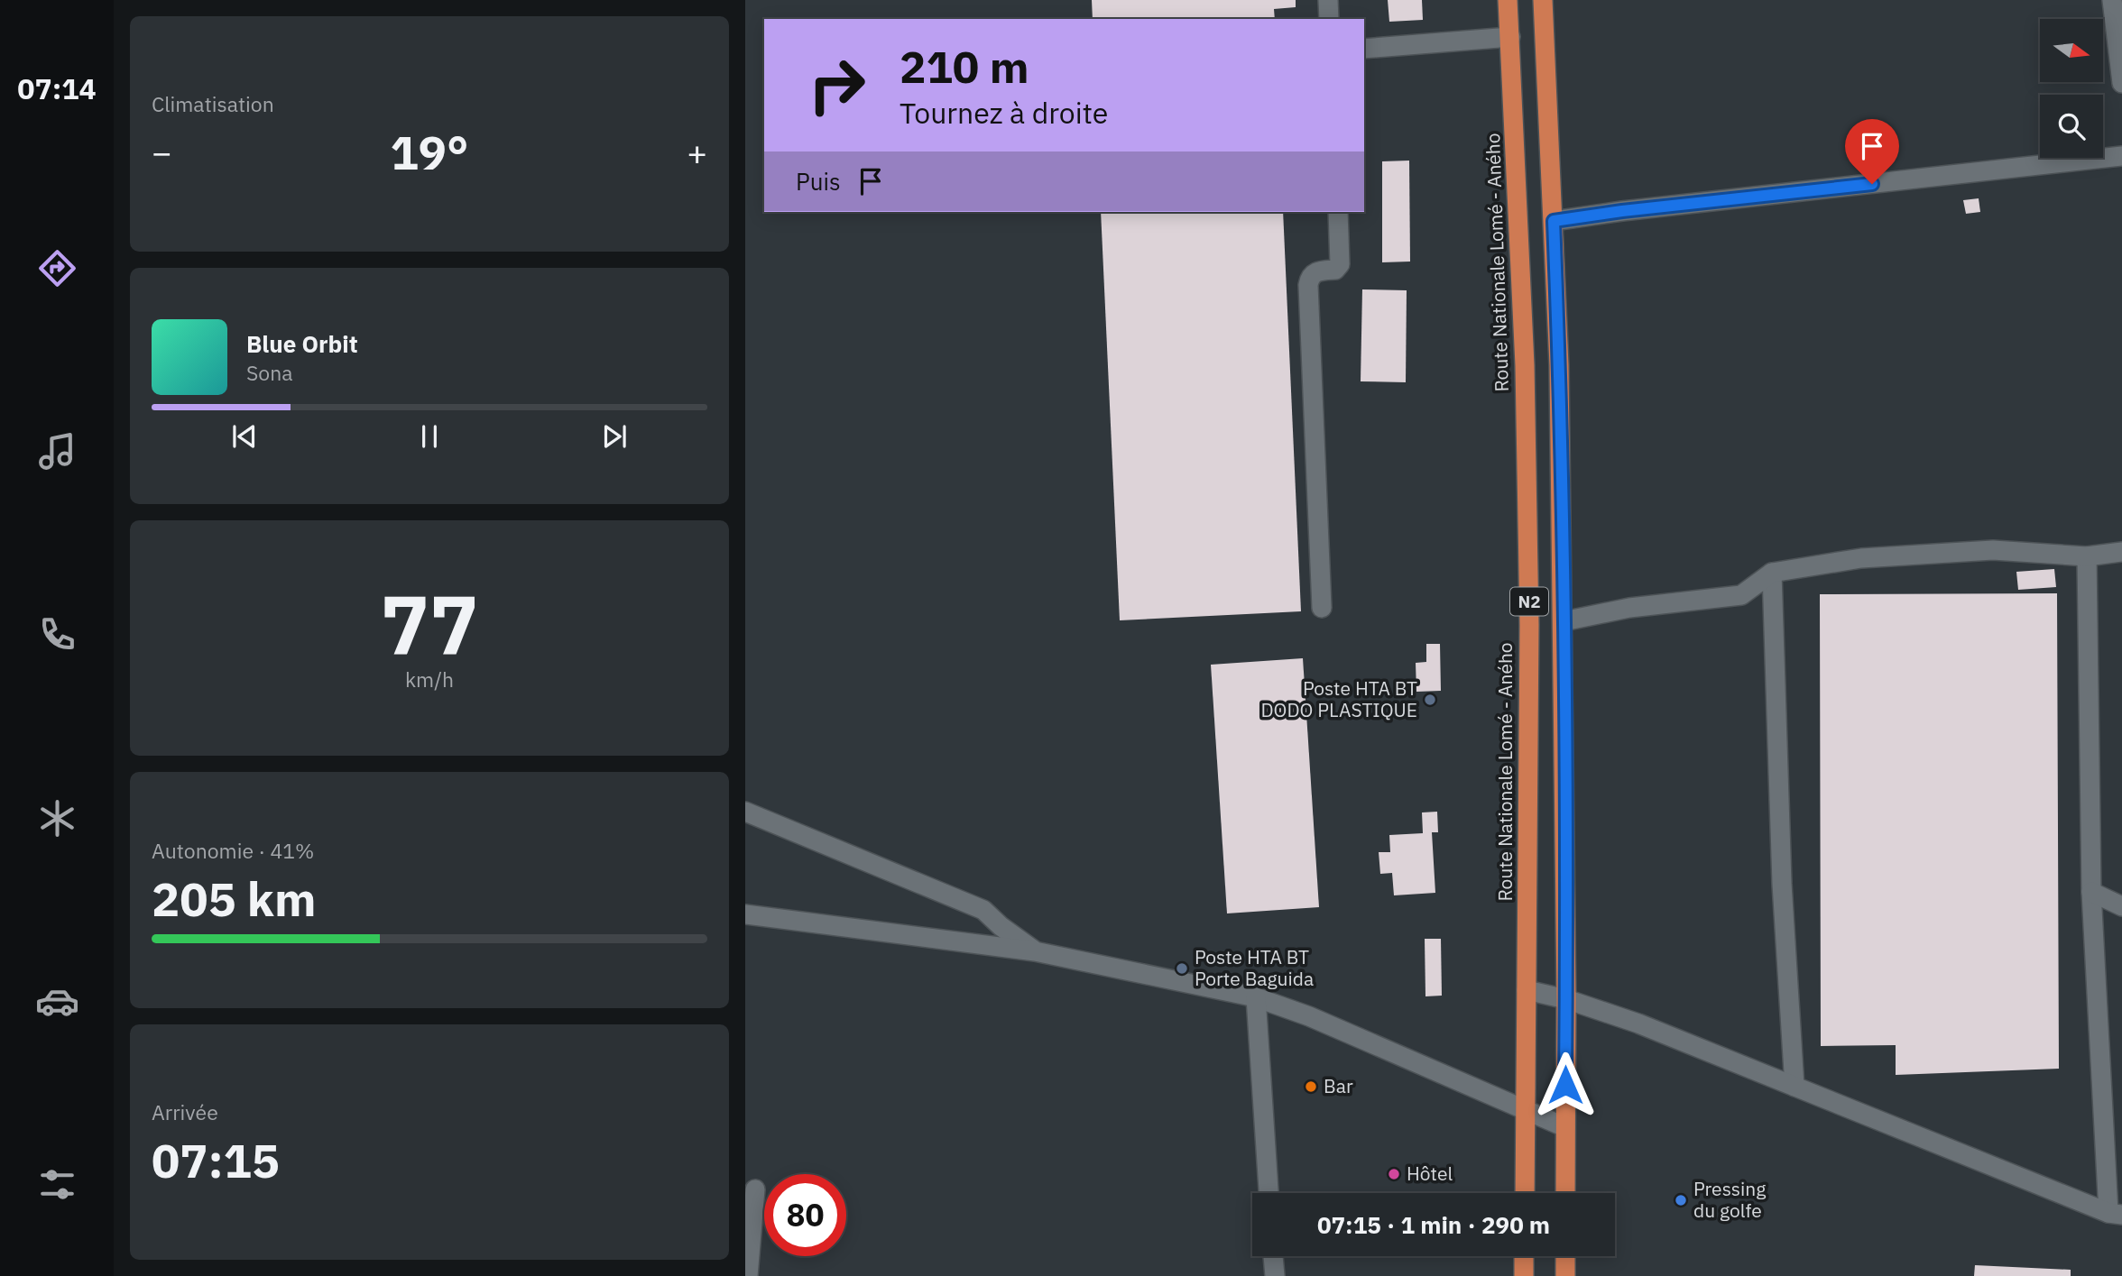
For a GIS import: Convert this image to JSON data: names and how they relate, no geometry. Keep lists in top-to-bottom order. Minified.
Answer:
{"streets":{"highway":["Route Nationale Lomé - Aného","N2"]},"places":["Poste HTA BT DODO PLASTIQUE","Poste HTA BT Porte Baguida","Bar","Hôtel","Pressing du golfe"],"north":"right","page":{"tabs":"07:14","tile":["Climatisation",["77","km/h"],["Autonomie · 41%","205 km"],["Arrivée","07:15"]],"turn":["210 m","Tournez à droite"],"heat":["−","19°","+"],"then":"Puis","song":["Blue Orbit","Sona"],"limit":"80","trip":"07:15 · 1 min · 290 m"}}
